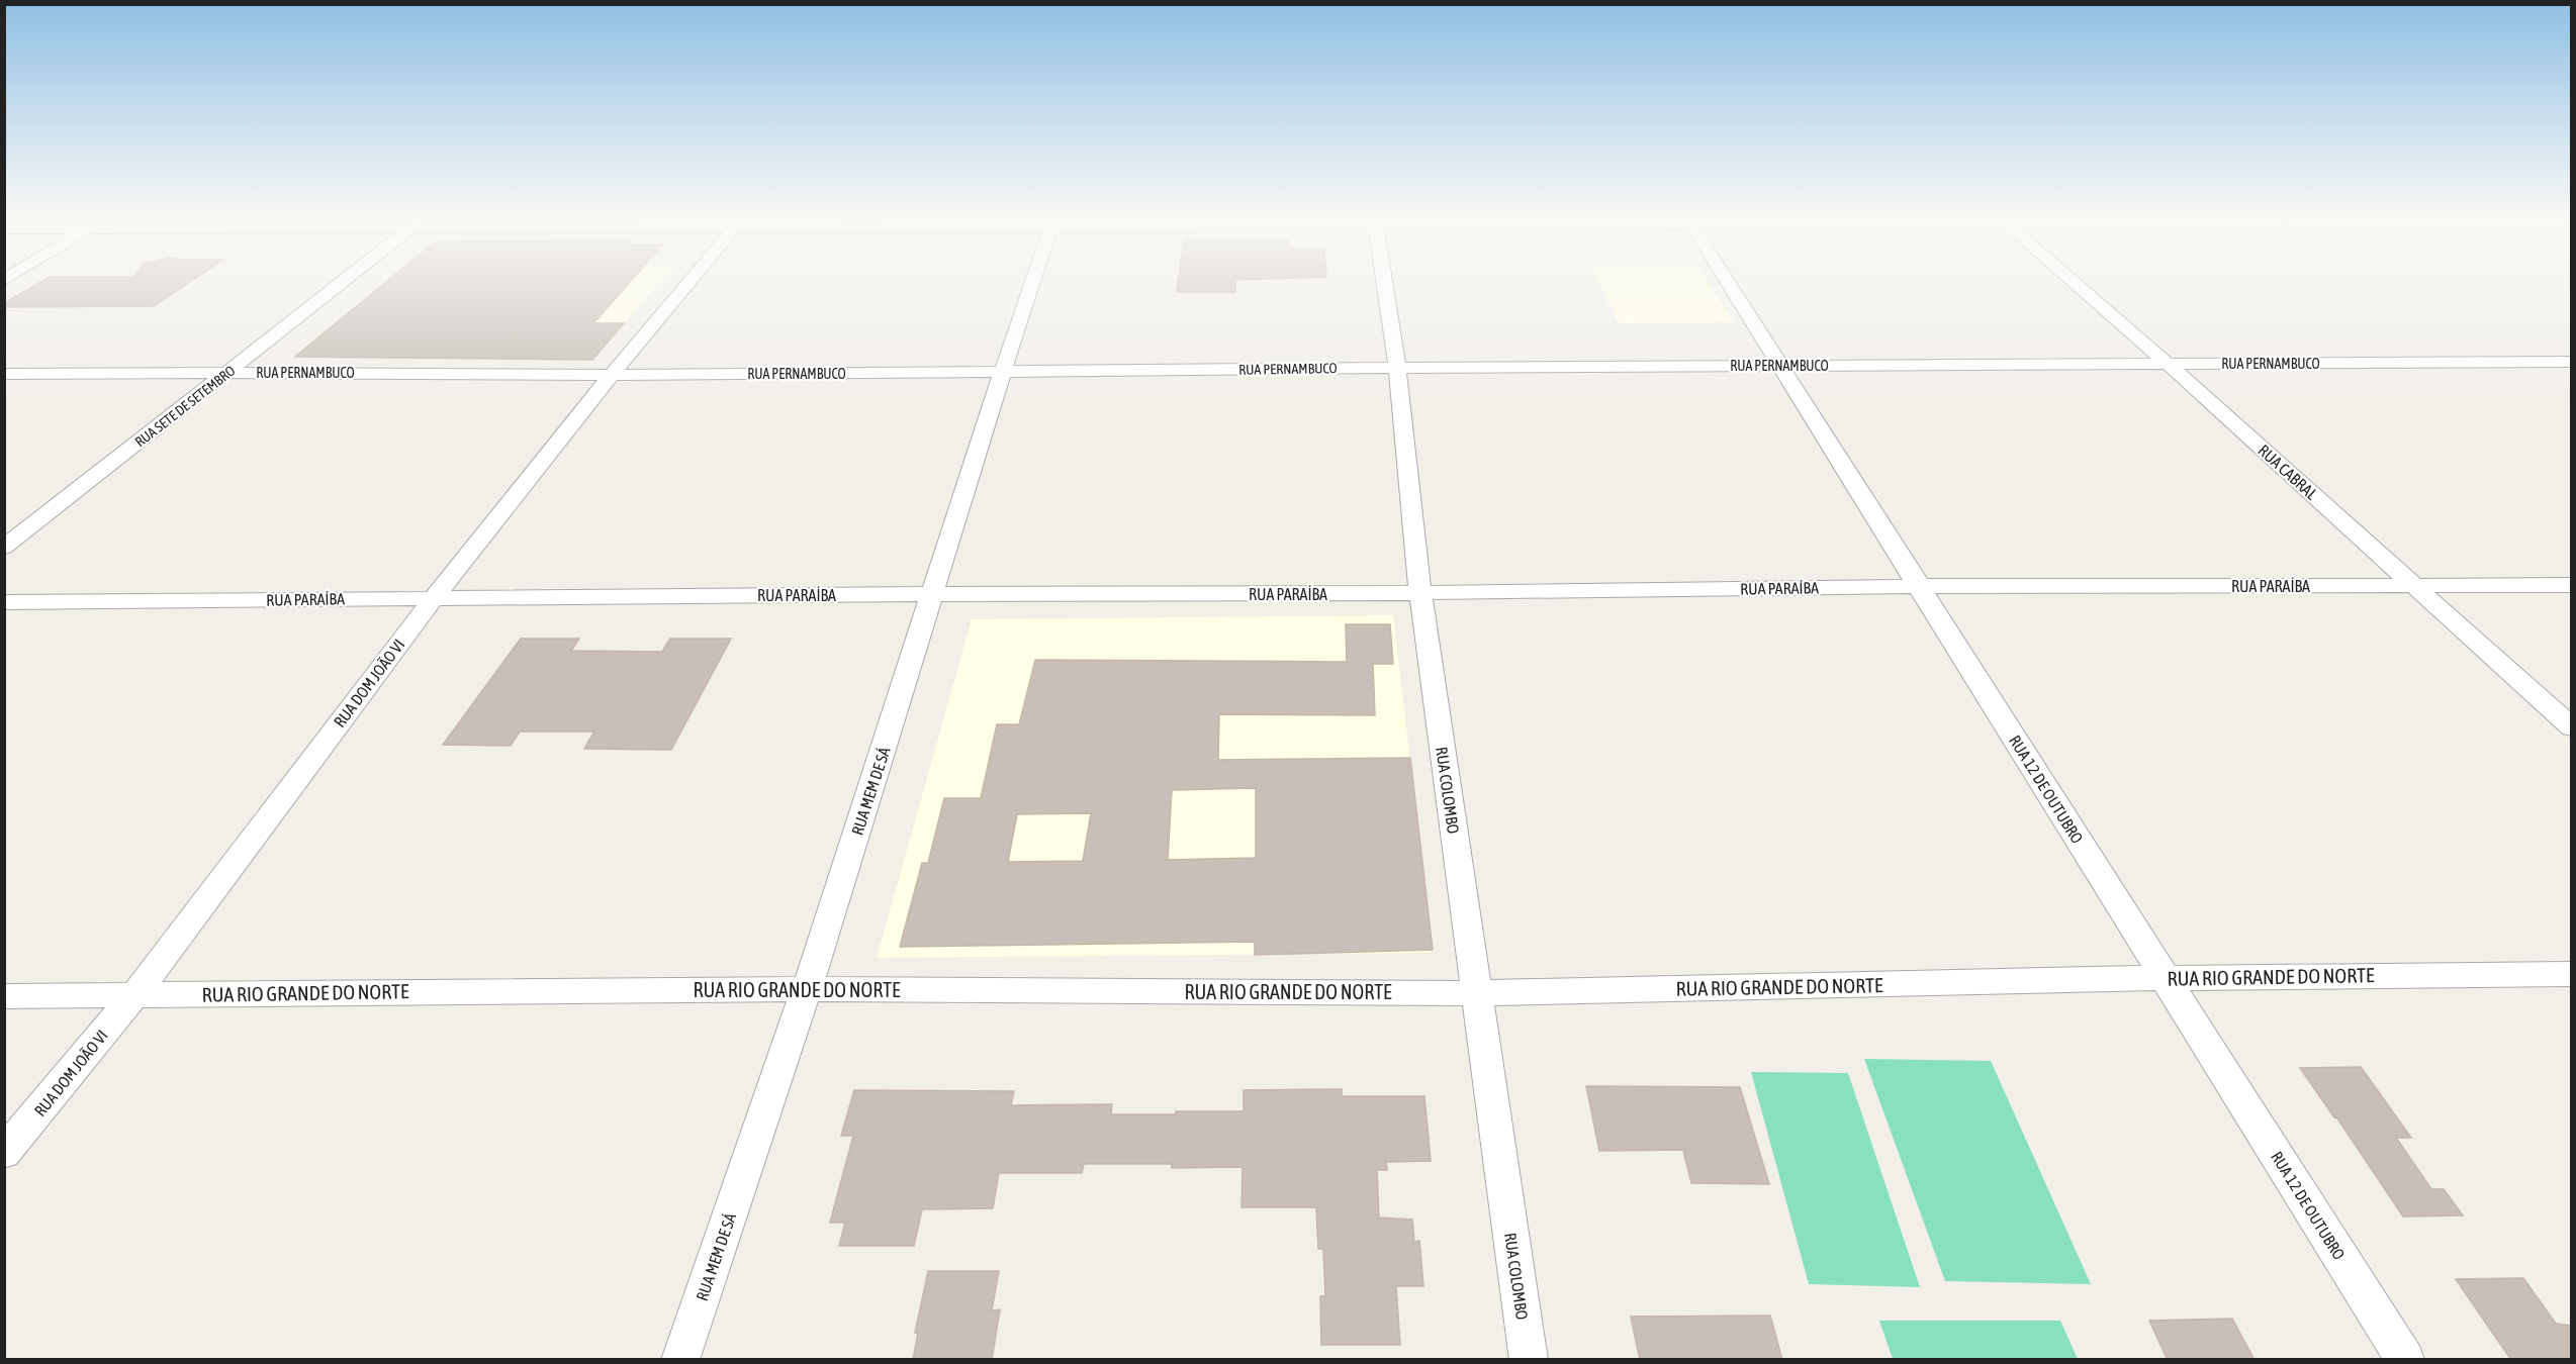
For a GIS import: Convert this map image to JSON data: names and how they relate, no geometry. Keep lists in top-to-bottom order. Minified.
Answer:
{"streets":{"street":["RUA PERNAMBUCO","RUA SETE DE SETEMBRO","RUA CABRAL","RUA PARAÍBA","RUA DOM JOÃO VI","RUA 12 DE OUTUBRO","RUA COLOMBO","RUA MEM DE SÁ","RUA RIO GRANDE DO NORTE"]},"crossings":[["RUA PERNAMBUCO","RUA SETE DE SETEMBRO"],["RUA PERNAMBUCO","RUA CABRAL"],["RUA PERNAMBUCO","RUA DOM JOÃO VI"],["RUA PERNAMBUCO","RUA 12 DE OUTUBRO"],["RUA PERNAMBUCO","RUA COLOMBO"],["RUA PERNAMBUCO","RUA MEM DE SÁ"],["RUA CABRAL","RUA PARAÍBA"],["RUA PARAÍBA","RUA DOM JOÃO VI"],["RUA PARAÍBA","RUA 12 DE OUTUBRO"],["RUA PARAÍBA","RUA COLOMBO"],["RUA PARAÍBA","RUA MEM DE SÁ"],["RUA DOM JOÃO VI","RUA RIO GRANDE DO NORTE"],["RUA 12 DE OUTUBRO","RUA RIO GRANDE DO NORTE"],["RUA COLOMBO","RUA RIO GRANDE DO NORTE"],["RUA MEM DE SÁ","RUA RIO GRANDE DO NORTE"]]}
